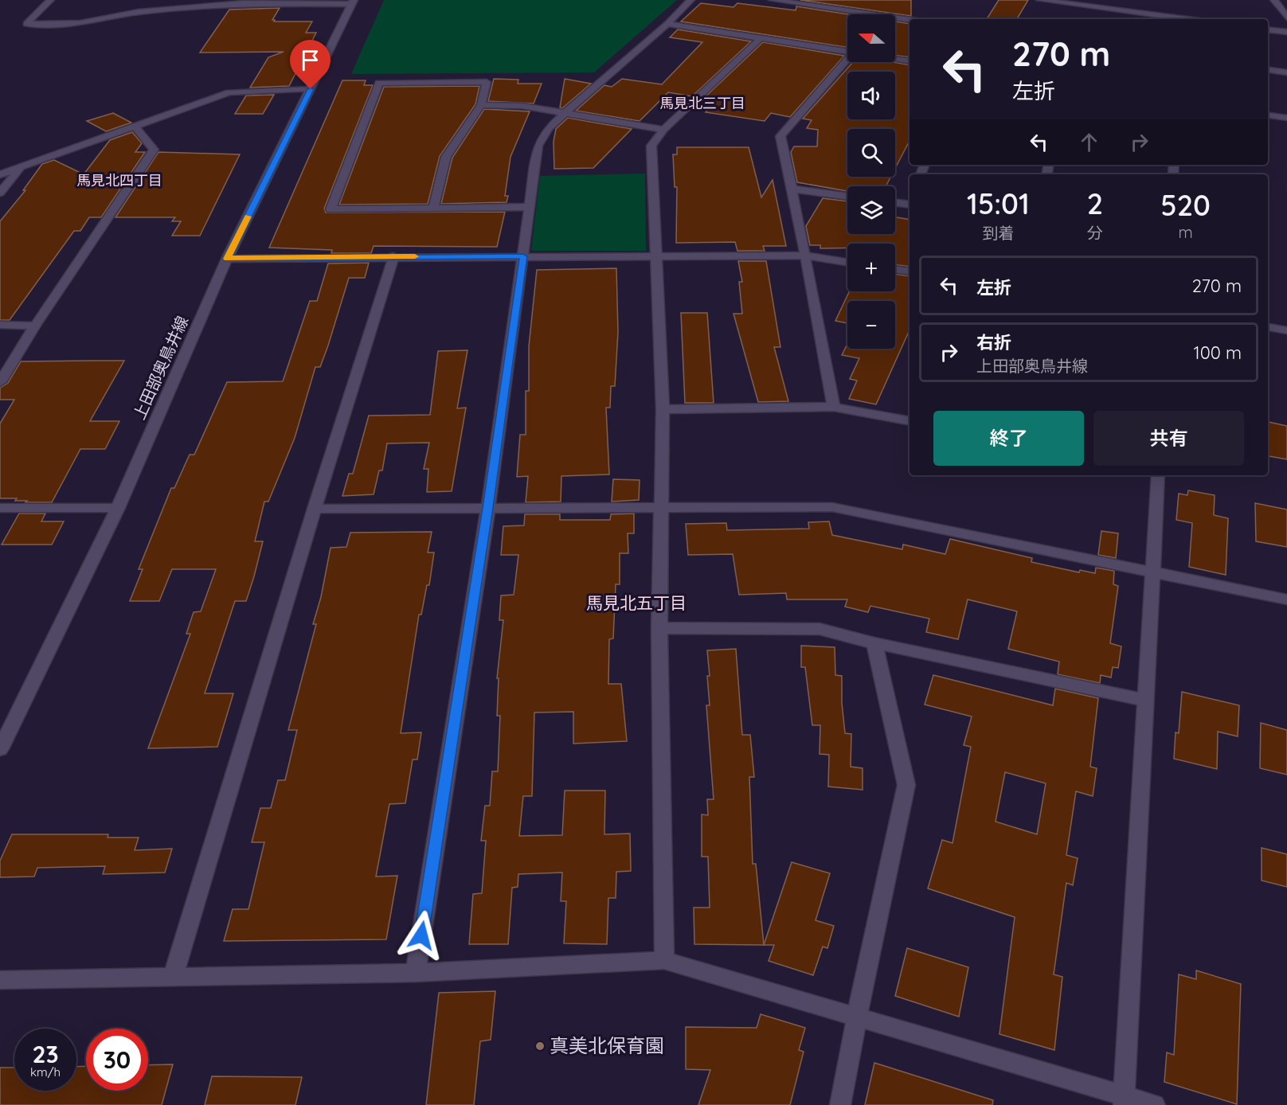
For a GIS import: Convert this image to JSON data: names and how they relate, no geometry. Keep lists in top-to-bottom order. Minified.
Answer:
{"streets":{"street":["上田部奥鳥井線"]},"districts":["馬見北三丁目","馬見北四丁目","馬見北五丁目"],"places":["真美北保育園"],"north":"left","page":{"map_buttons":["+","−"],"turn":["270 m","左折"],"eta":["15:01","到着","2","分","520","m"],"list":[{"name":"左折","value":"270 m"},{"name":"右折","note":"上田部奥鳥井線","value":"100 m"}],"buttons":["終了","共有"],"speed":"23 km/h","limit":"30"}}
